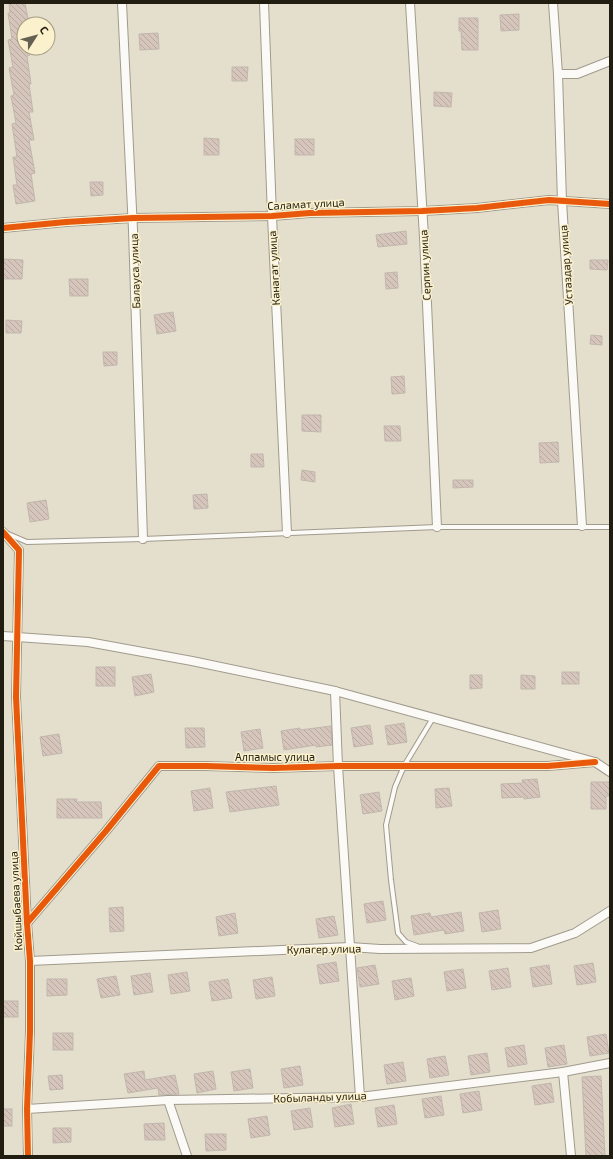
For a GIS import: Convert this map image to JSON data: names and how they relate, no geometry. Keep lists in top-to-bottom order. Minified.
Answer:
{"streets":{"street":["Саламат улица","Серпин улица","Устаздар улица","Канагат улица","Балауса улица","Алпамыс улица","Койшыбаева улица","Кулагер улица","Кобыланды улица"]},"crossings":[["Саламат улица","Серпин улица"],["Саламат улица","Устаздар улица"],["Саламат улица","Канагат улица"],["Саламат улица","Балауса улица"],["Алпамыс улица","Койшыбаева улица"],["Койшыбаева улица","Кулагер улица"],["Койшыбаева улица","Кобыланды улица"]],"north":"top right"}
